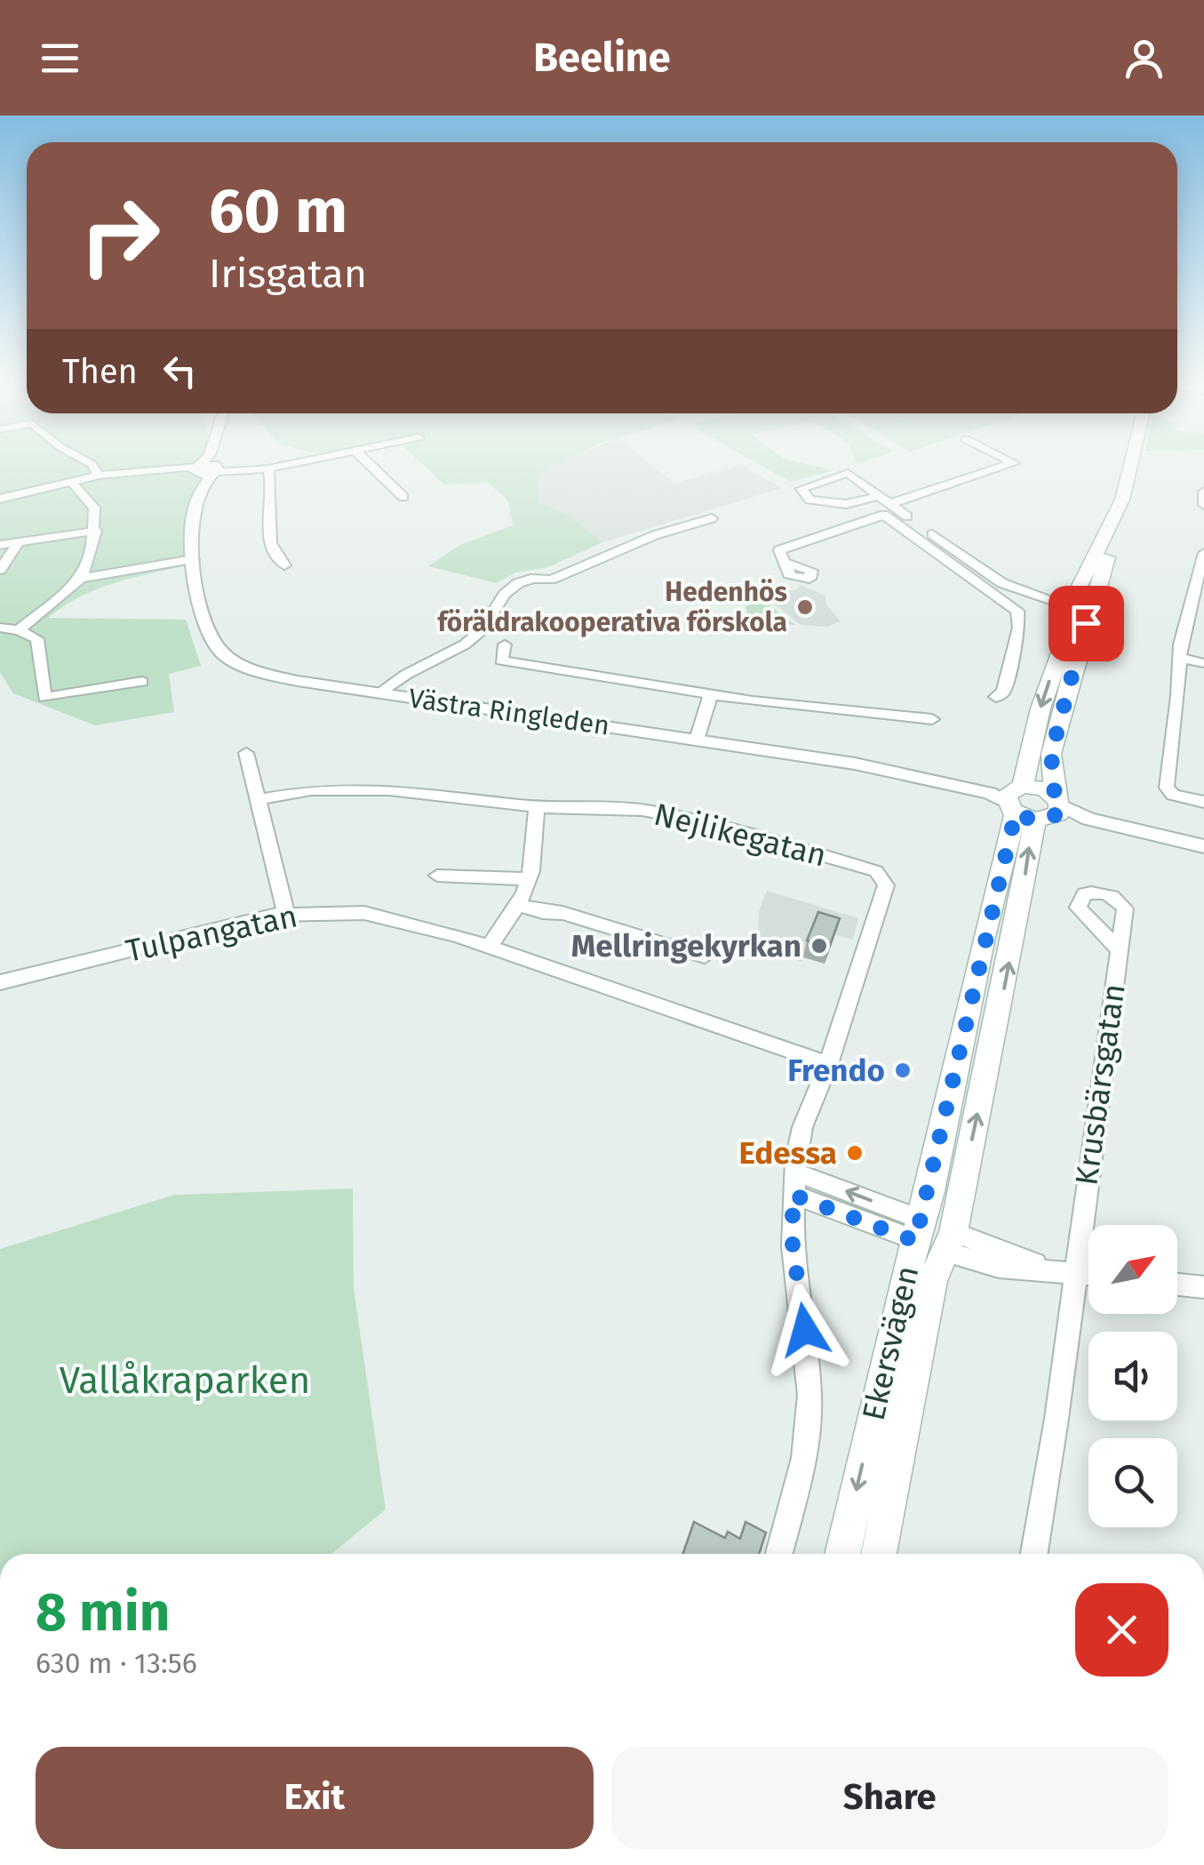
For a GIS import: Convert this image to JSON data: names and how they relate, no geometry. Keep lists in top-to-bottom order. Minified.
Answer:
{"streets":{"main road":["Ekersvägen"],"street":["Västra Ringleden","Nejlikegatan","Tulpangatan","Krusbärsgatan"]},"crossings":[["Västra Ringleden","Ekersvägen"],["Nejlikegatan","Tulpangatan"]],"parks":["Vallåkraparken"],"places":["Hedenhös föräldrakooperativa förskola","Mellringekyrkan","Frendo","Edessa"],"north":"top right","page":{"header":"Beeline","turn":["60 m","Irisgatan"],"then":"Then","heading":["8 min","630 m · 13:56"],"buttons":["Exit","Share"]}}
